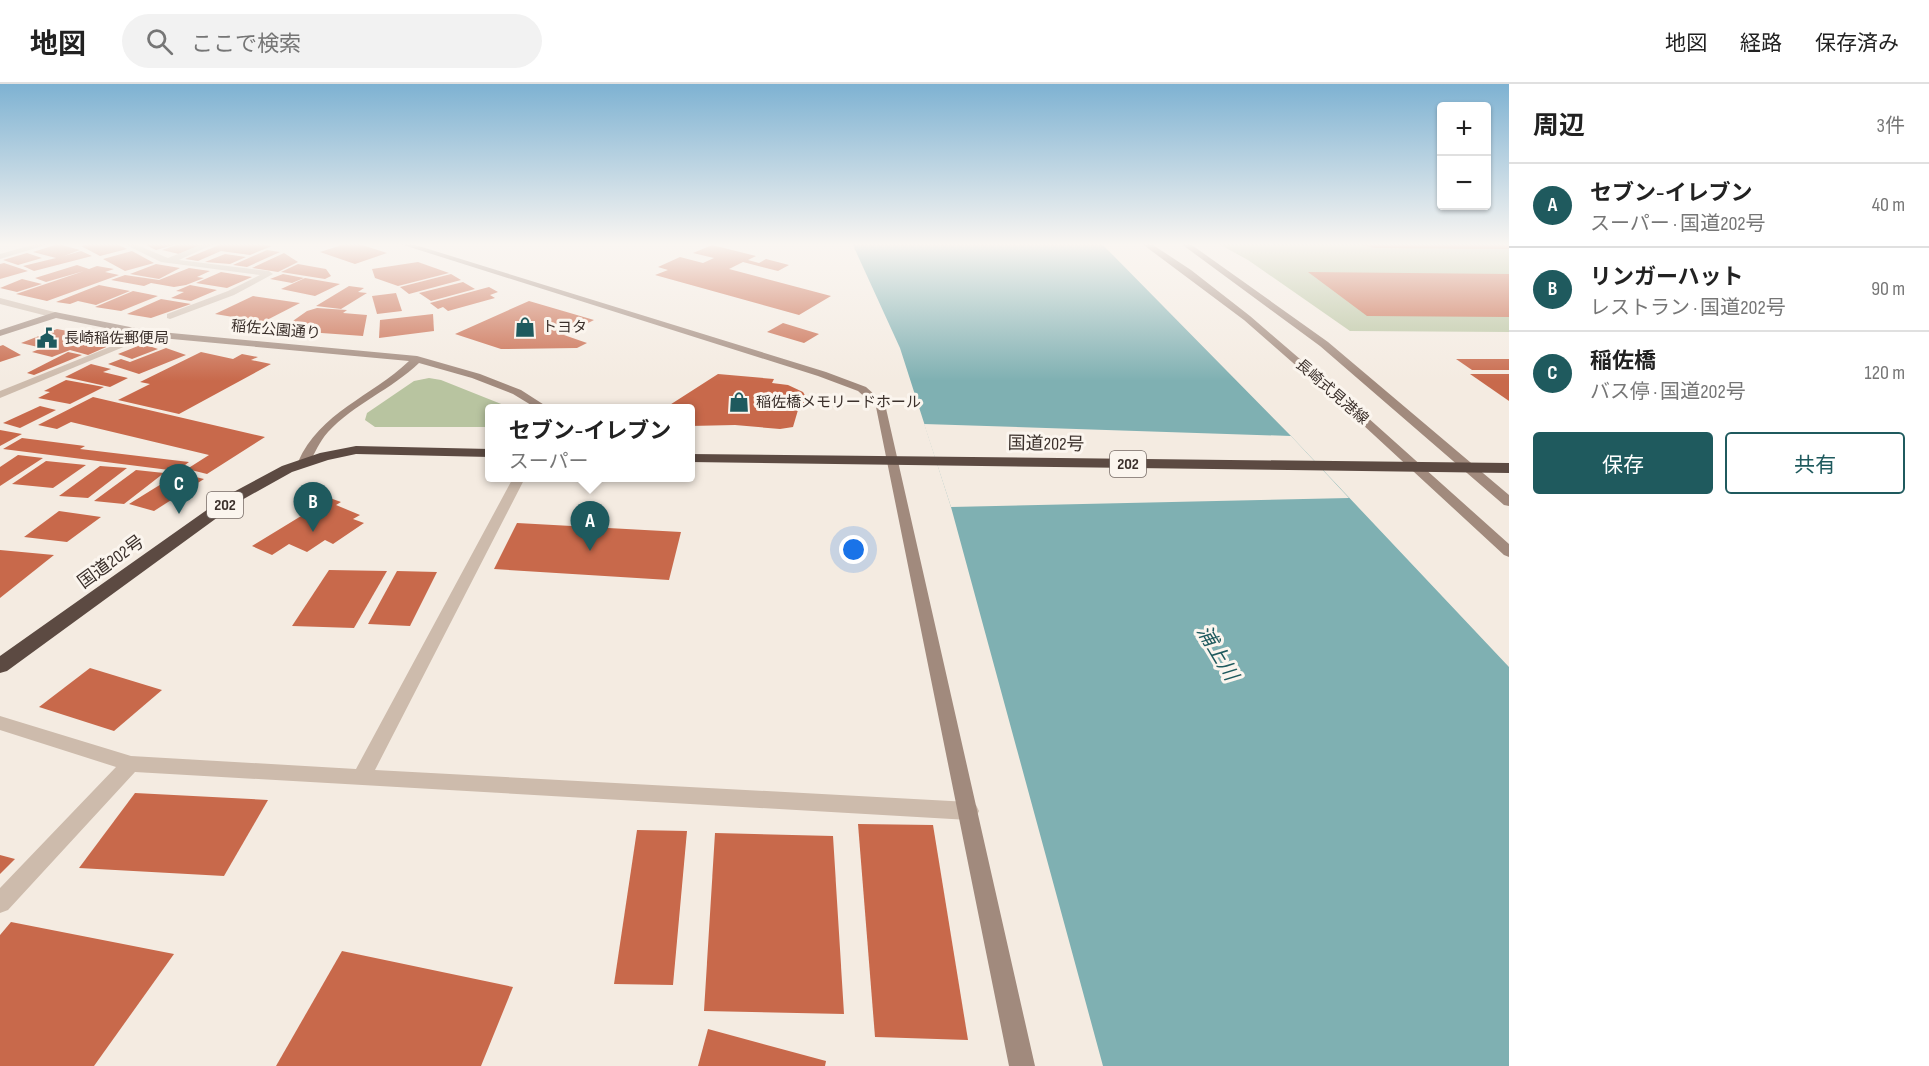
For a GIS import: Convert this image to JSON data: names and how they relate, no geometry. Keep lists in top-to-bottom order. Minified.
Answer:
{"streets":{"highway":["国道202号","202"],"street":["稲佐公園通り","長崎式見港線"]},"crossings":[["長崎式見港線","国道202号"]],"water":["浦上川"],"places":{"shop":["トヨタ","稲佐橋メモリードホール"],"public building":["長崎稲佐郵便局"]},"page":{"header":"地図","search":"ここで検索","nav":["地図","経路","保存済み"],"heading":["周辺","3件"],"map_buttons":["+","−"],"list":[{"mark":"A","name":"セブン-イレブン","note":"スーパー · 国道202号","value":"40 m"},{"mark":"B","name":"リンガーハット","note":"レストラン · 国道202号","value":"90 m"},{"mark":"C","name":"稲佐橋","note":"バス停 · 国道202号","value":"120 m"}],"popup":["セブン-イレブン","スーパー"],"buttons":["保存","共有"],"pins":["C","B","A"]}}
